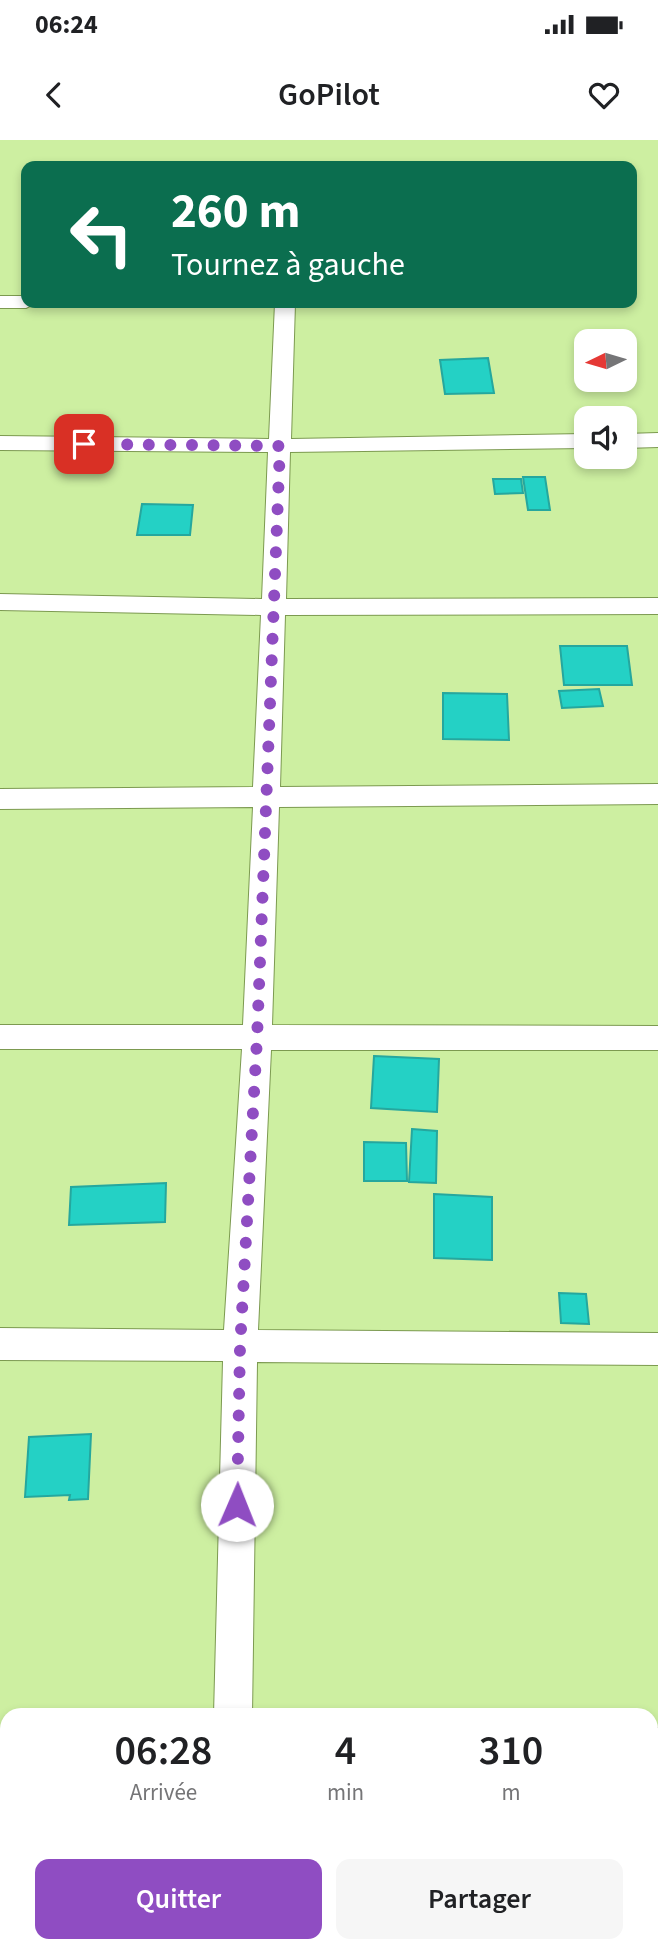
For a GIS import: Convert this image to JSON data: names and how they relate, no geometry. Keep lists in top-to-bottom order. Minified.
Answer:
{"north":"left","page":{"status":"06:24","header":"GoPilot","turn":["260 m","Tournez à gauche"],"eta":["06:28","Arrivée","4","min","310","m"],"buttons":["Quitter","Partager"]}}
